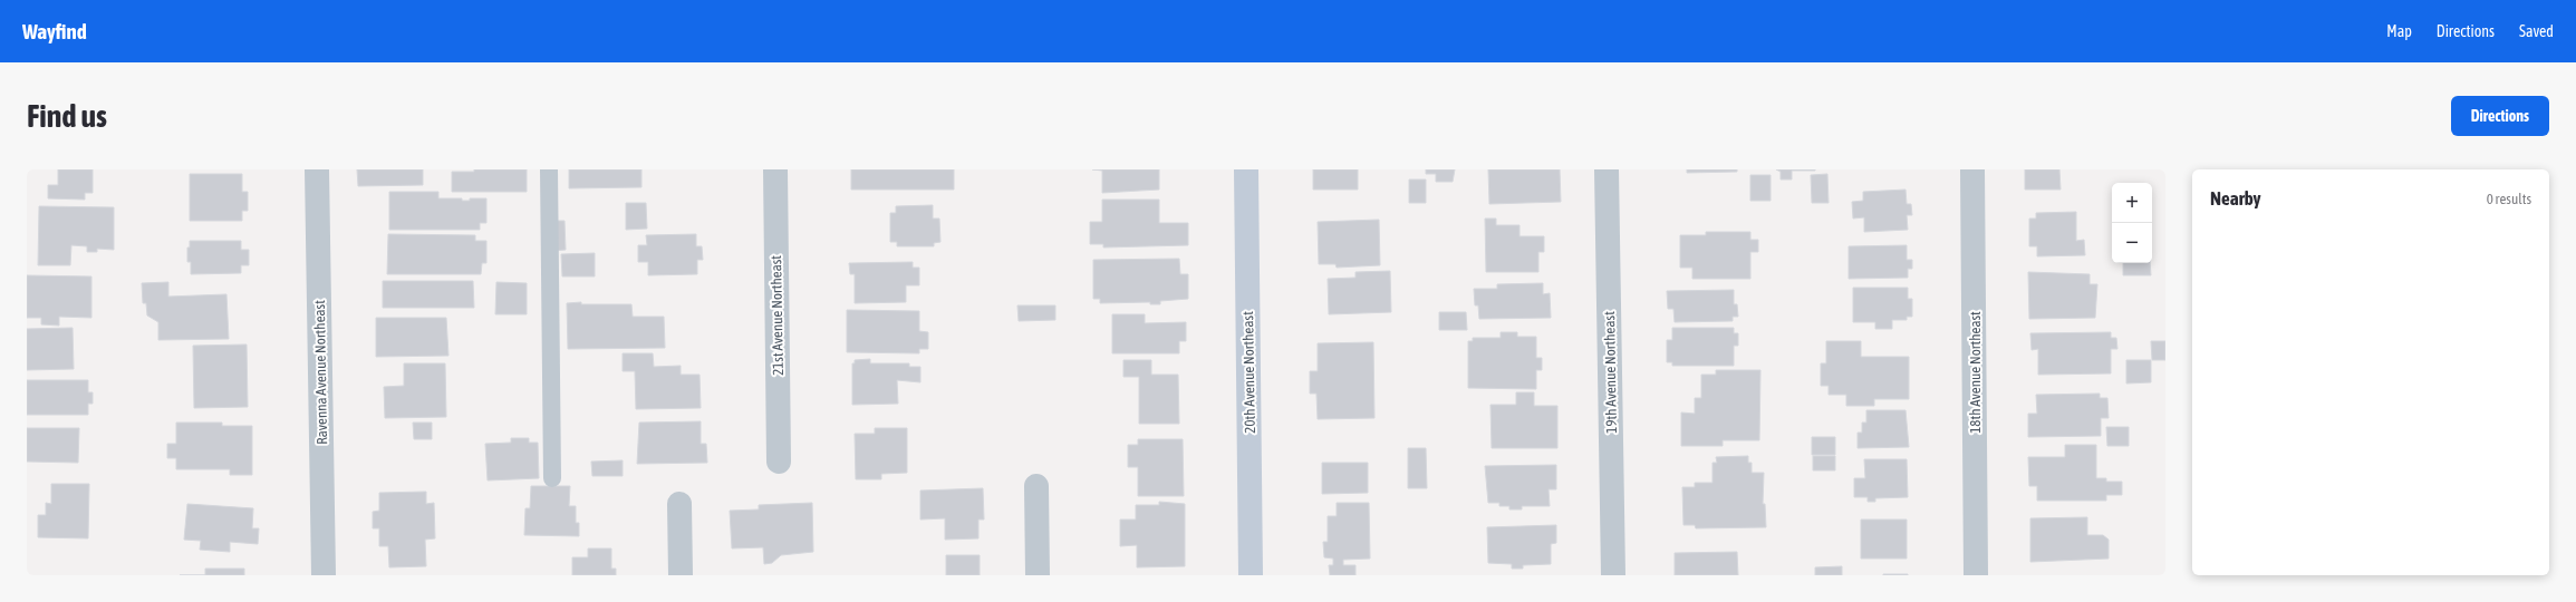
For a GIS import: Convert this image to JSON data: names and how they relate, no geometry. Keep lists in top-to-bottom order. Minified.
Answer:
{"streets":{"street":["21st Avenue Northeast","Ravenna Avenue Northeast","20th Avenue Northeast","19th Avenue Northeast","18th Avenue Northeast"]},"page":{"header":"Wayfind","nav":["Map","Directions","Saved"],"buttons":"Directions","title":"Find us","heading":["Nearby","0 results"],"map_buttons":["+","−"]}}
